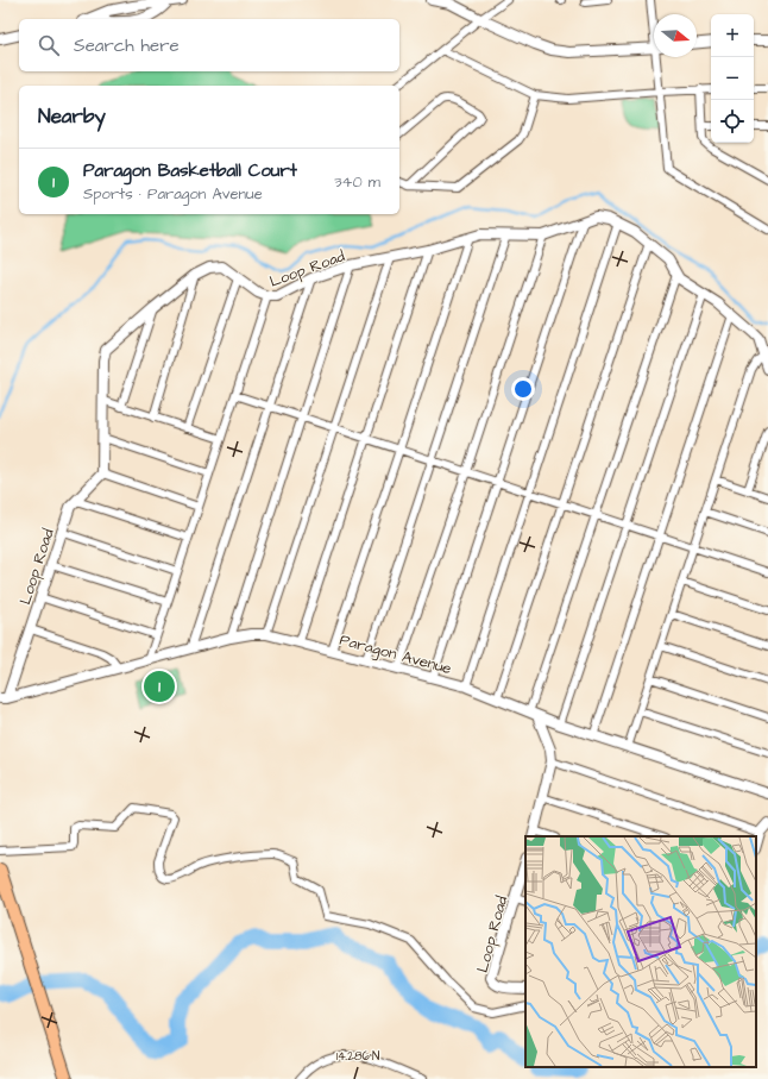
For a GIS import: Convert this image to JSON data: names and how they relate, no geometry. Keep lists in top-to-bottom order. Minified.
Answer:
{"streets":{"street":["Loop Road","Paragon Avenue"]},"crossings":[["Loop Road","Paragon Avenue"]],"north":"right","page":{"map_buttons":["+","−"],"search":"Search here","heading":"Nearby","list":[{"mark":"1","name":"Paragon Basketball Court","note":"Sports · Paragon Avenue","value":"340 m"}],"pins":"1"},"coordinates":["14.286°N"]}
